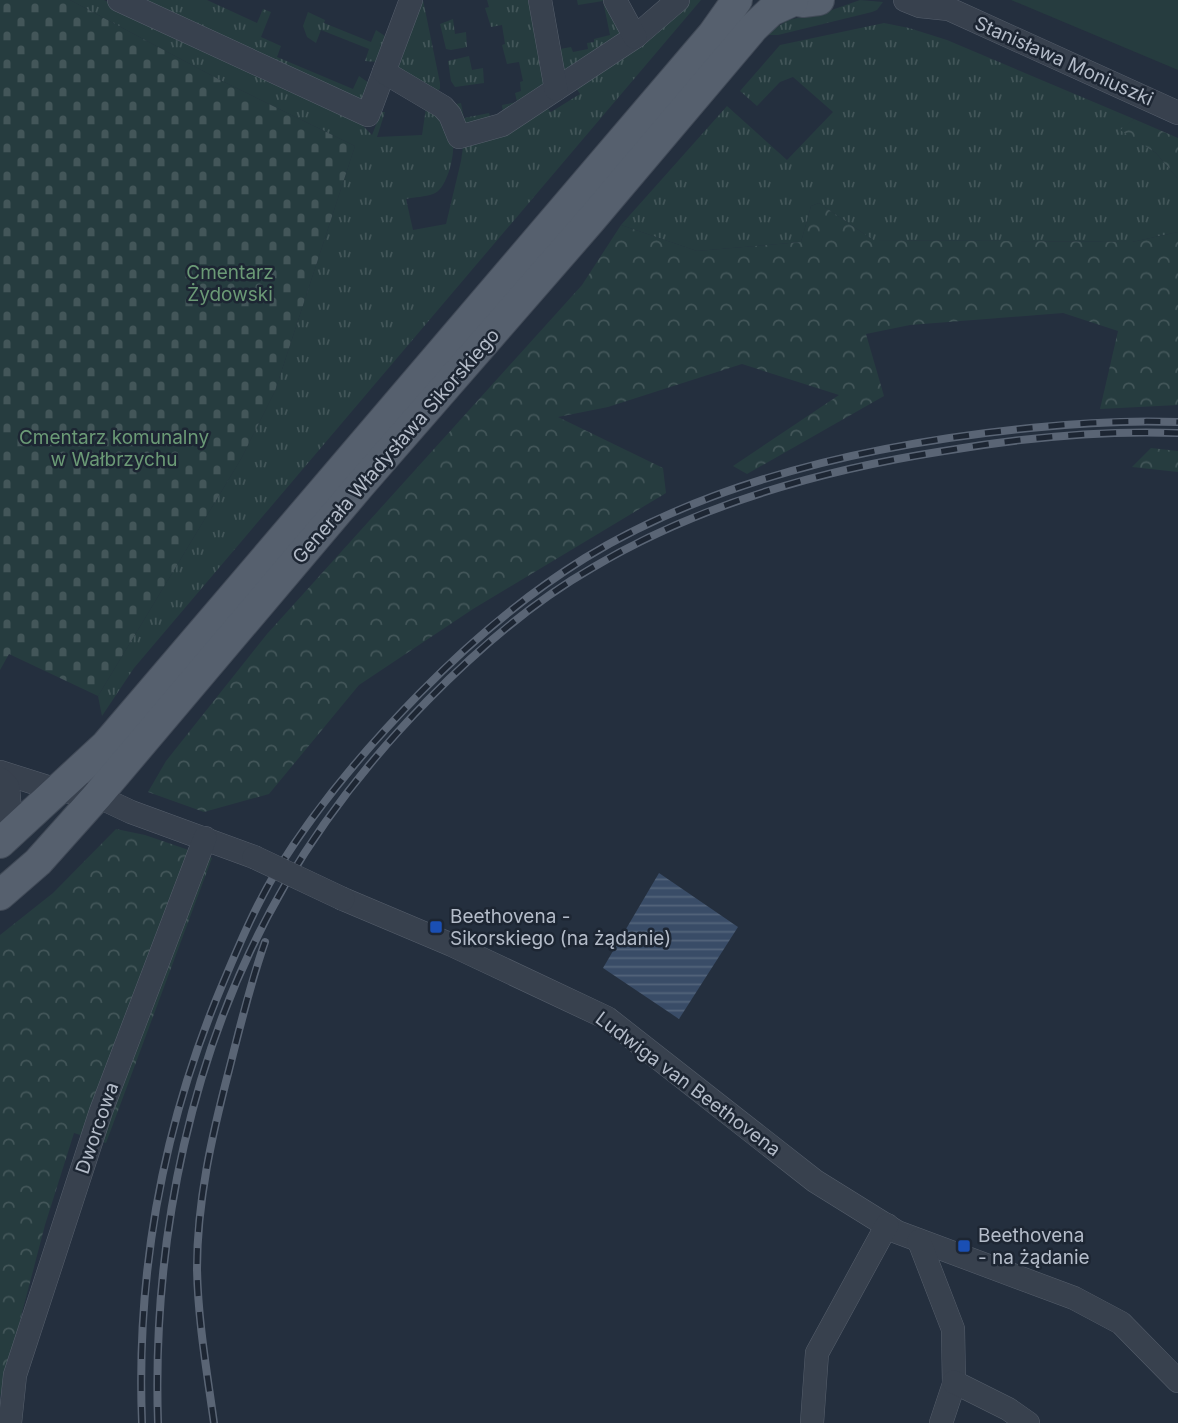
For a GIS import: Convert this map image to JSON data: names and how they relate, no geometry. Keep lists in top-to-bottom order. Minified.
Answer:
{"streets":{"main road":["Generała Władysława Sikorskiego"],"street":["Stanisława Moniuszki","Ludwiga van Beethovena","Dworcowa"]},"crossings":[["Generała Władysława Sikorskiego","Ludwiga van Beethovena"],["Ludwiga van Beethovena","Dworcowa"]],"parks":["Cmentarz Żydowski","Cmentarz komunalny w Wałbrzychu"],"places":{"transit":["Beethovena - Sikorskiego (na żądanie)","Beethovena - na żądanie"]}}
